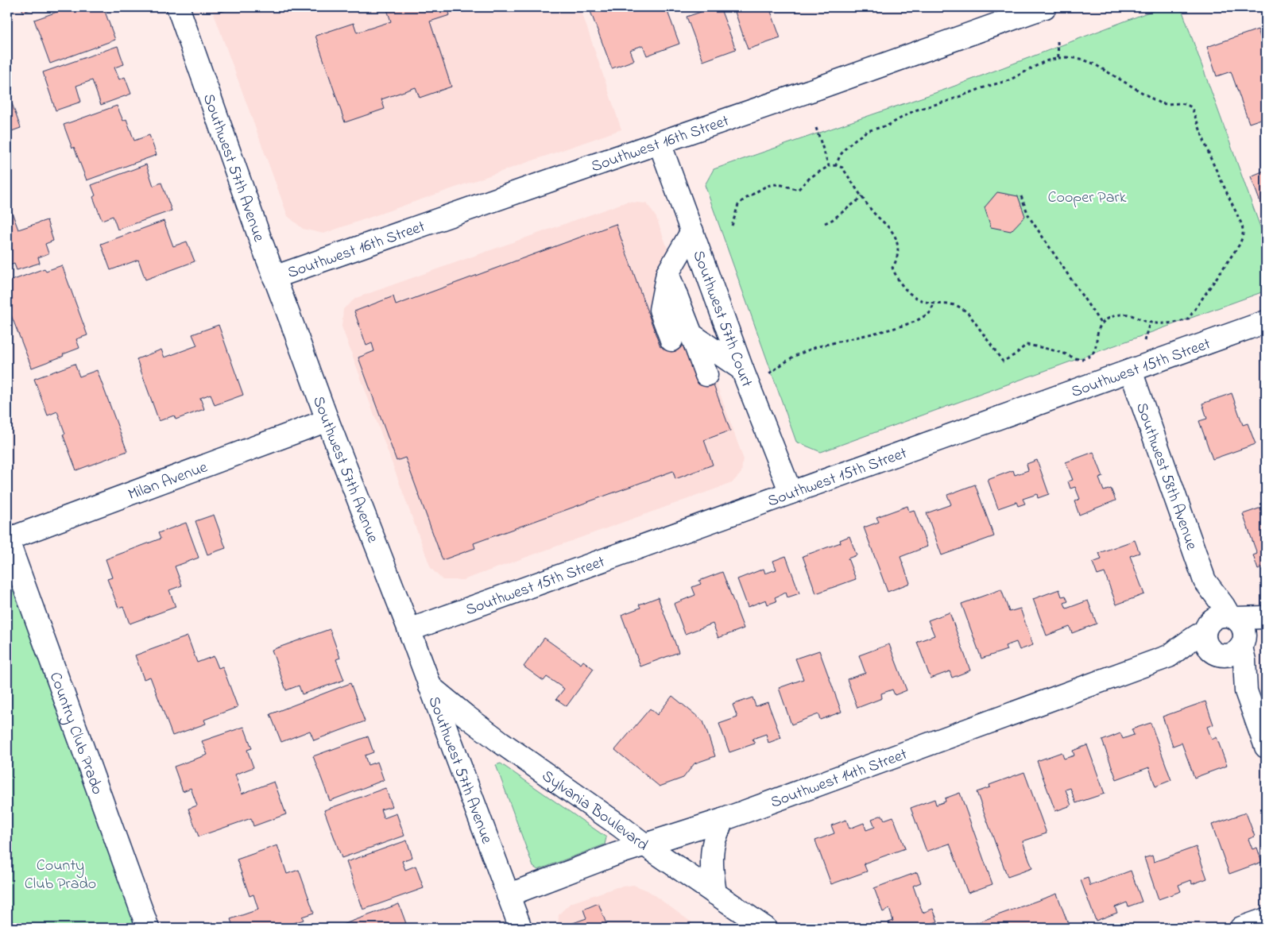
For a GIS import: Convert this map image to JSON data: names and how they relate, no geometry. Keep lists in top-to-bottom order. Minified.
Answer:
{"streets":{"street":["Southwest 16th Street","Southwest 57th Avenue","Southwest 57th Court","Southwest 15th Street","Southwest 58th Avenue","Milan Avenue","Country Club Prado","Southwest 14th Street","Sylvania Boulevard"]},"crossings":[["Southwest 16th Street","Southwest 57th Avenue"],["Southwest 16th Street","Southwest 57th Court"],["Southwest 57th Avenue","Southwest 15th Street"],["Southwest 57th Avenue","Milan Avenue"],["Southwest 57th Avenue","Southwest 14th Street"],["Southwest 57th Avenue","Sylvania Boulevard"],["Southwest 57th Court","Southwest 15th Street"],["Southwest 15th Street","Southwest 58th Avenue"],["Southwest 58th Avenue","Southwest 14th Street"],["Milan Avenue","Country Club Prado"],["Southwest 14th Street","Sylvania Boulevard"]],"parks":["Cooper Park","County Club Prado"]}
